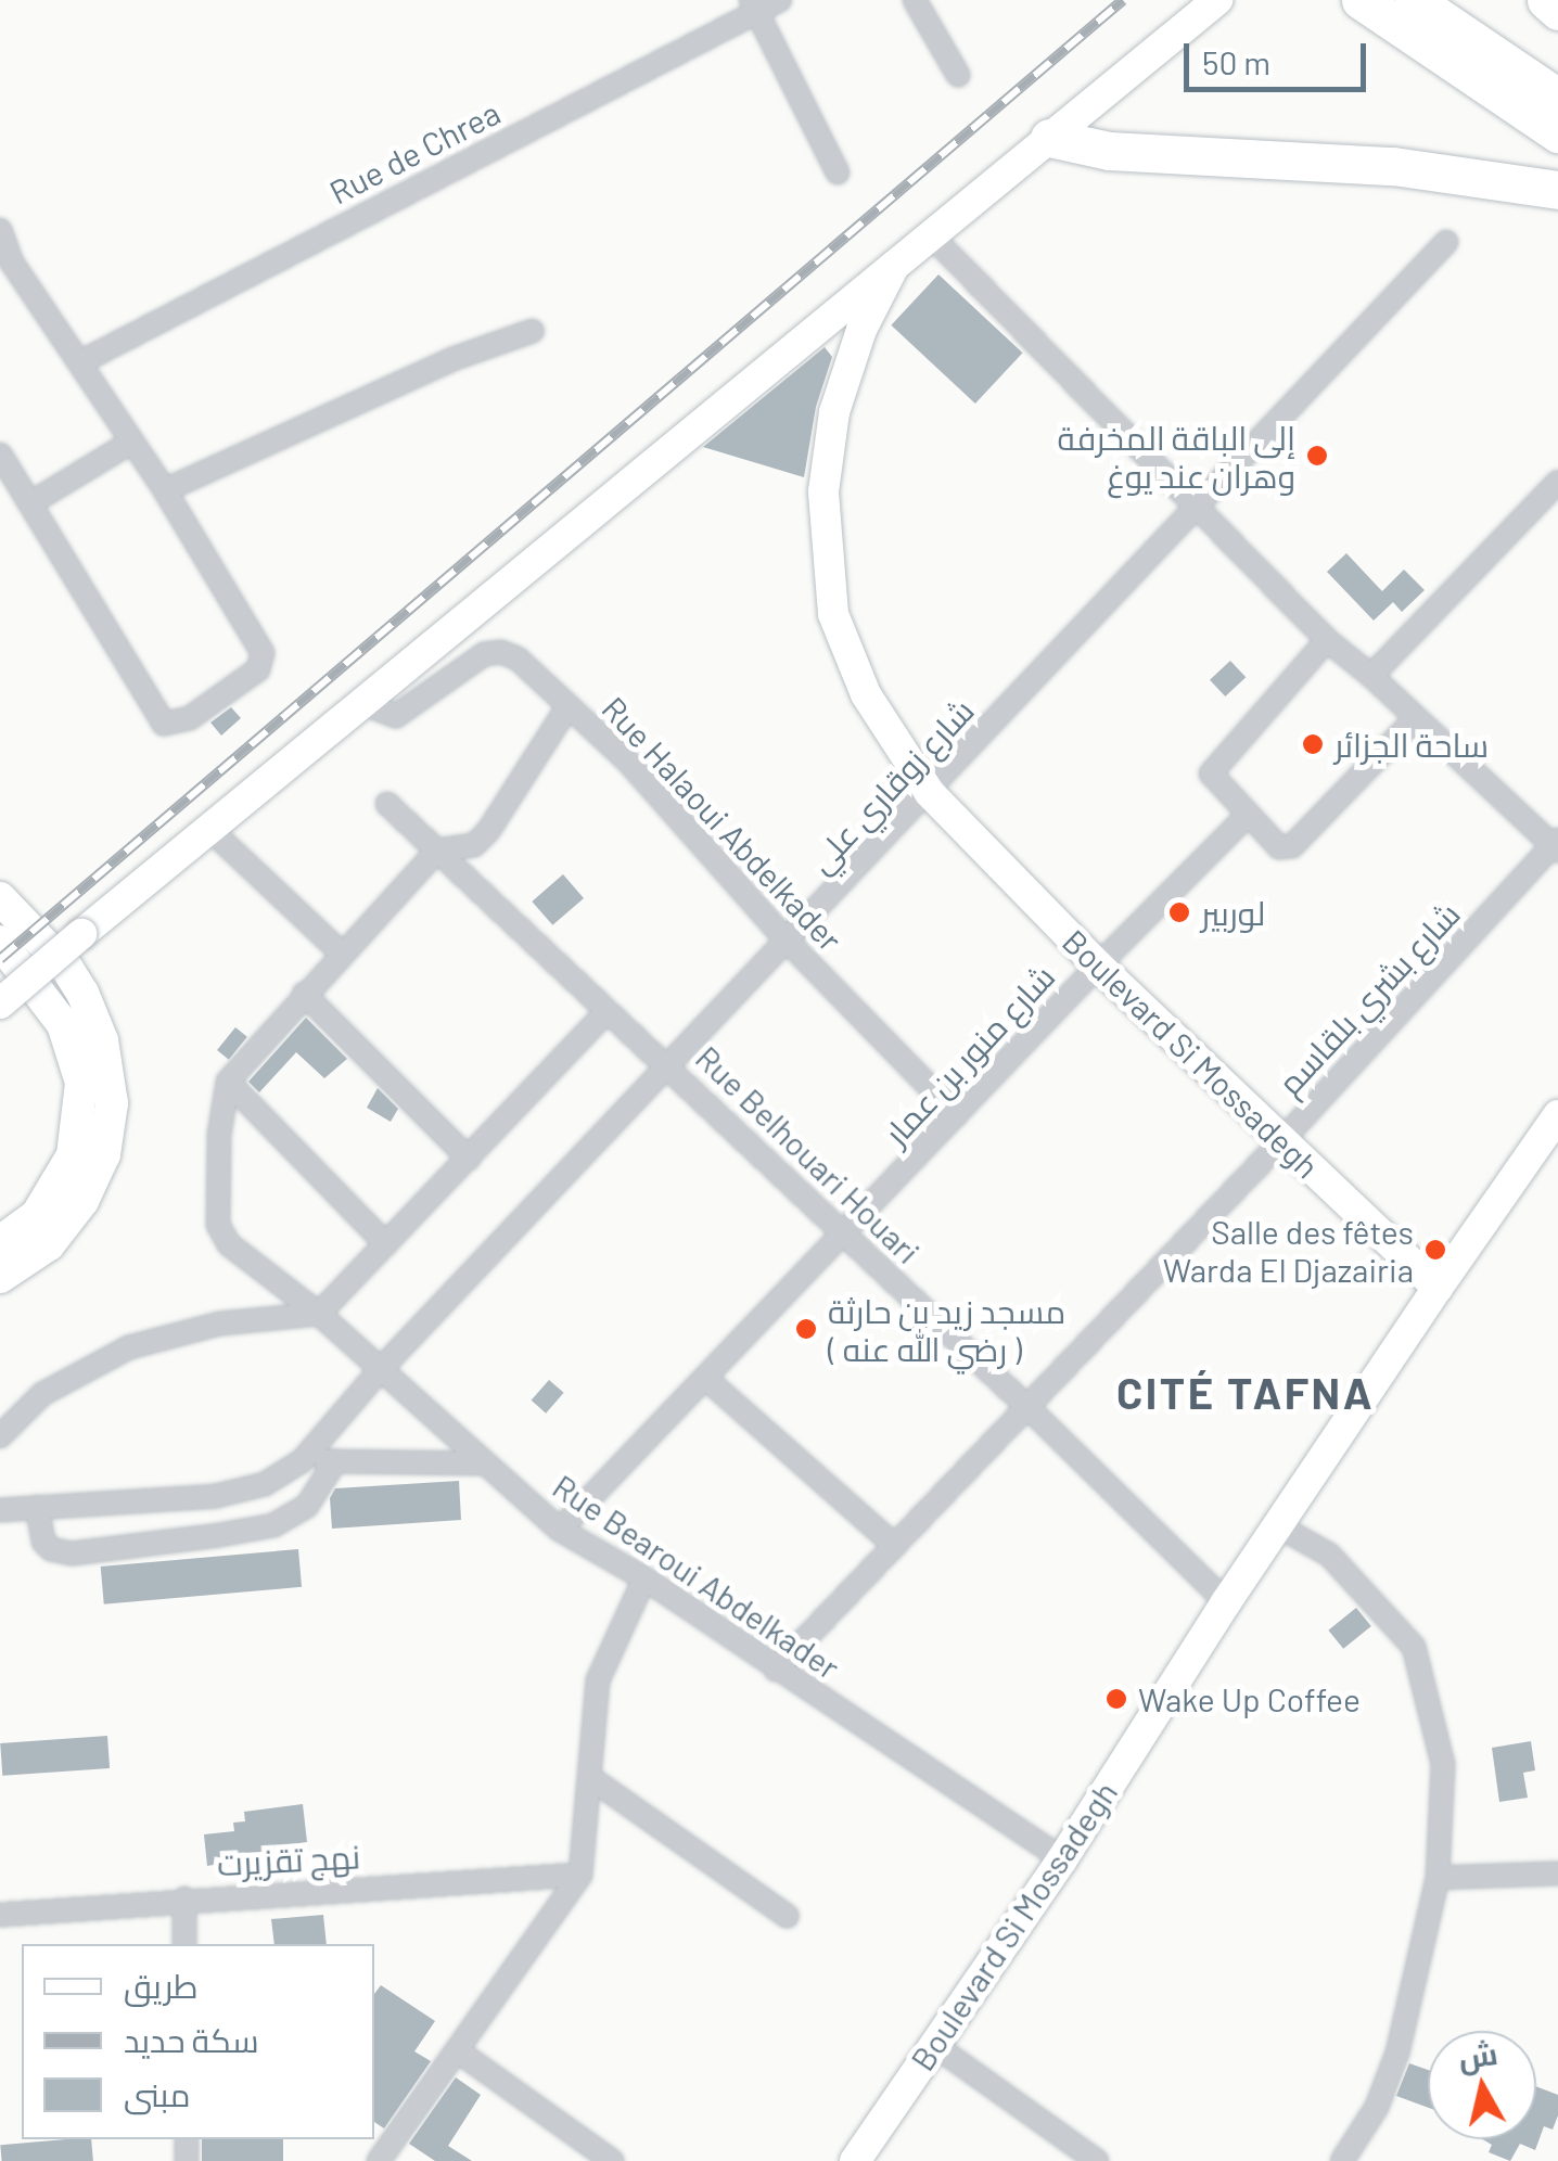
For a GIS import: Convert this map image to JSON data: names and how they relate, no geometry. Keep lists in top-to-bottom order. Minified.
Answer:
{"streets":{"street":["Rue de Chrea","شارع زوقاري علي","Rue Halaoui Abdelkader","شارع بشري بلقاسم","Boulevard Si Mossadegh","شارع منور بن عمار","Rue Belhouari Houari","Rue Bearoui Abdelkader","نهج تقزيرت"]},"crossings":[["شارع زوقاري علي","Rue Halaoui Abdelkader"],["شارع زوقاري علي","Boulevard Si Mossadegh"],["شارع زوقاري علي","Rue Belhouari Houari"],["شارع زوقاري علي","Rue Bearoui Abdelkader"],["Rue Halaoui Abdelkader","شارع منور بن عمار"],["شارع بشري بلقاسم","Boulevard Si Mossadegh"],["شارع بشري بلقاسم","Rue Belhouari Houari"],["شارع بشري بلقاسم","Rue Bearoui Abdelkader"],["Boulevard Si Mossadegh","شارع منور بن عمار"],["Boulevard Si Mossadegh","Rue Belhouari Houari"],["Boulevard Si Mossadegh","Rue Bearoui Abdelkader"],["شارع منور بن عمار","Rue Belhouari Houari"],["شارع منور بن عمار","Rue Bearoui Abdelkader"]],"districts":["CITÉ TAFNA"],"places":["إلى الباقة المخرفة وهران عند يوغ","ساحة الجزائر","لوربير","Salle des fêtes Warda El Djazairia","مسجد زيد بن حارثة ( رضي الله عنه )","Wake Up Coffee"],"legend":["طريق","سكة حديد","مبنى"],"scale_bar":"50 m","north":"top"}
